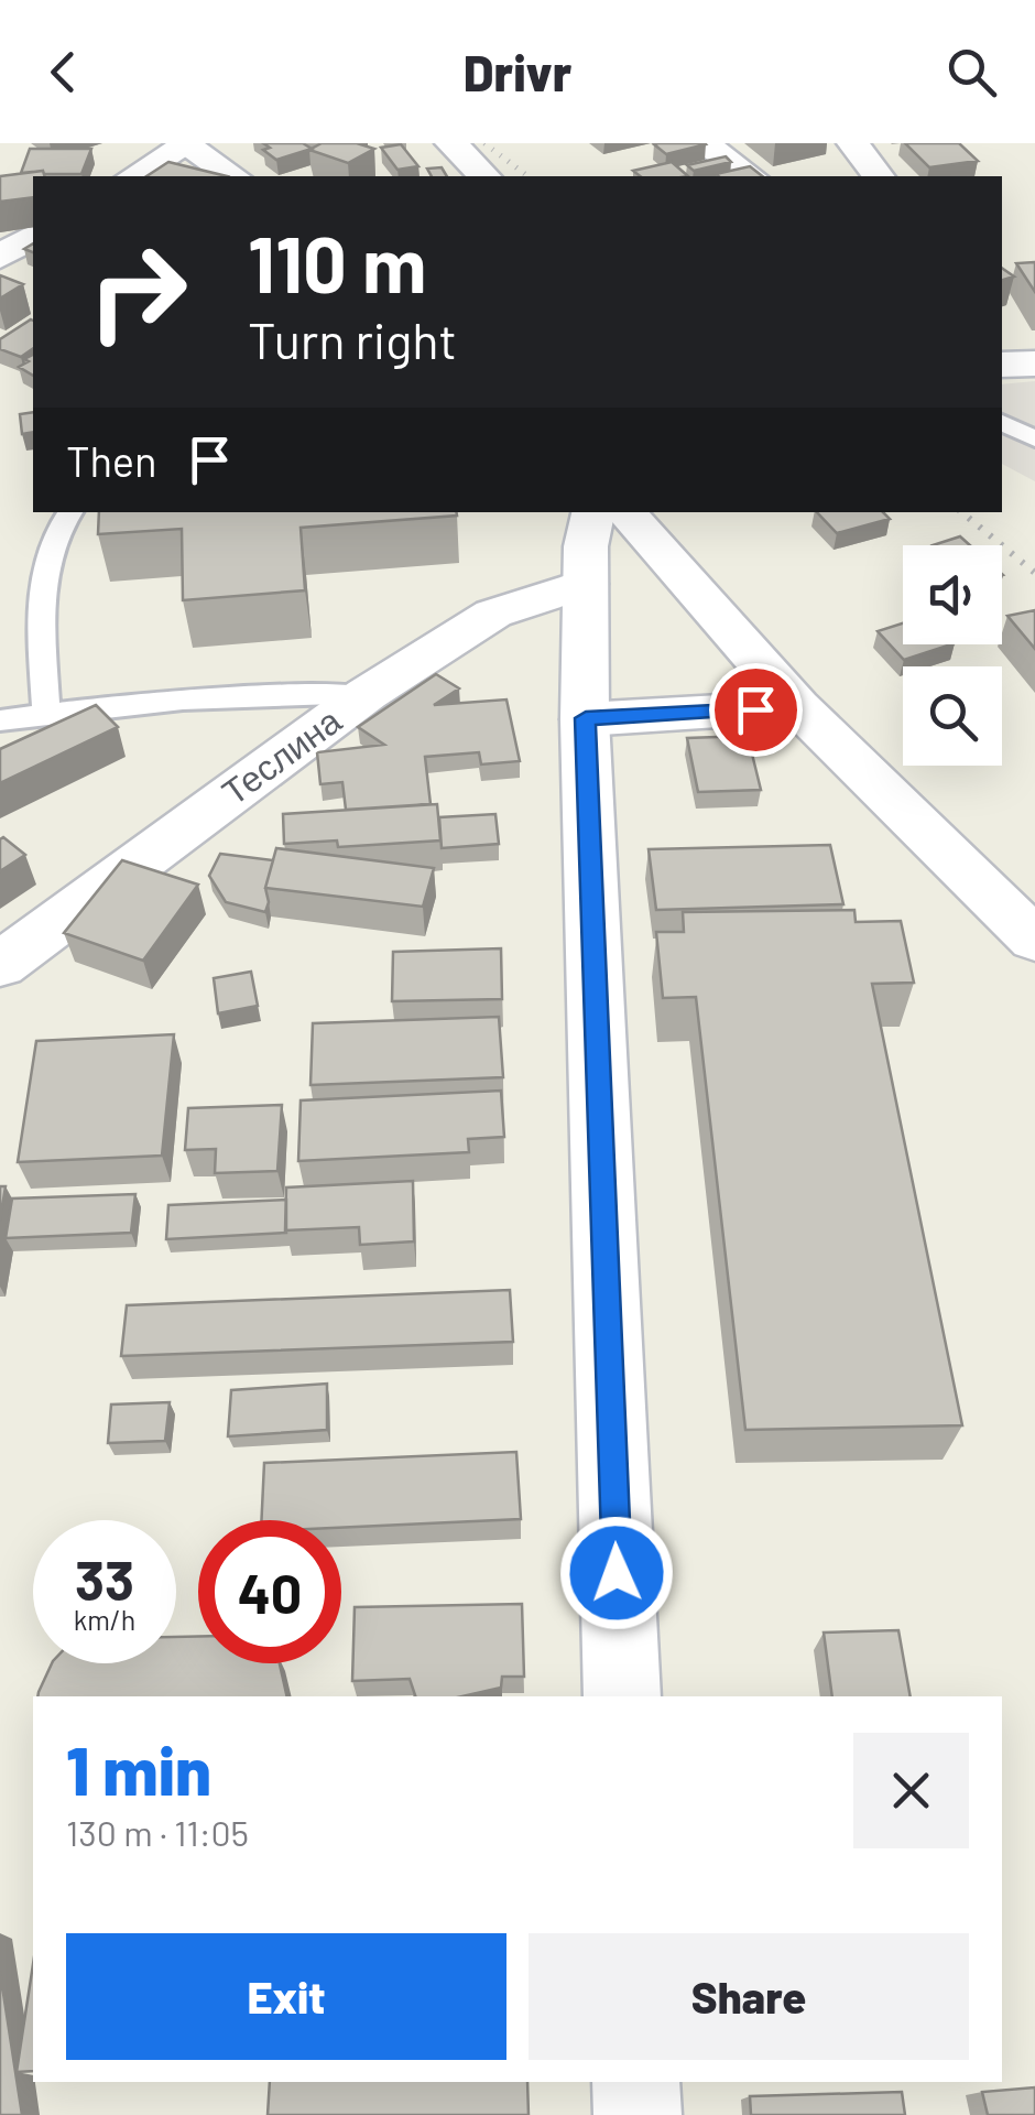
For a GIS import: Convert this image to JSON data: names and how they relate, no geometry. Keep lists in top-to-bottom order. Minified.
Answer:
{"streets":{"street":["Теслина"]},"page":{"header":"Drivr","turn":["110 m","Turn right"],"then":"Then","speed":"33 km/h","limit":"40","heading":["1 min","130 m · 11:05"],"buttons":["Exit","Share"]}}
